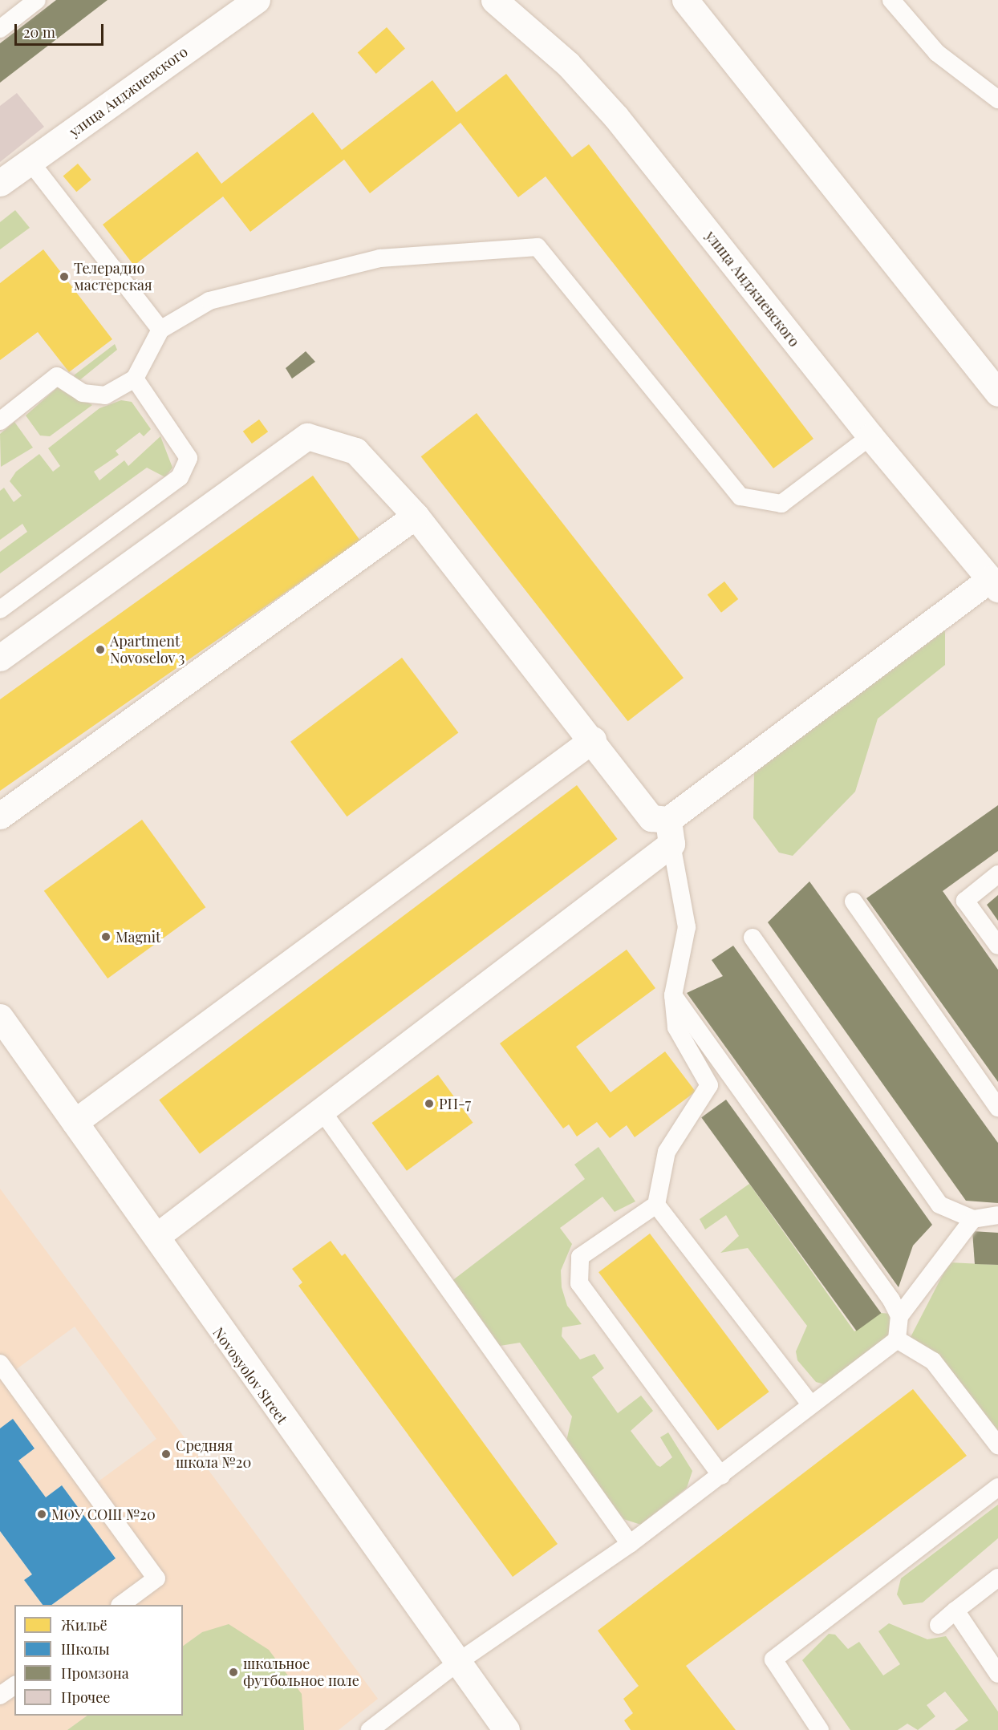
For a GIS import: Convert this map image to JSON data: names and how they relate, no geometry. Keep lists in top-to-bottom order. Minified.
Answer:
{"streets":{"street":["улица Анджиевского","Novosyolov Street"]},"places":["Телерадио мастерская","Apartment Novoselov 3","Magnit","РП-7","Средняя школа №20","МОУ СОШ №20","школьное футбольное поле"],"legend":["Жильё","Школы","Промзона","Прочее"],"scale_bar":"20 m"}
